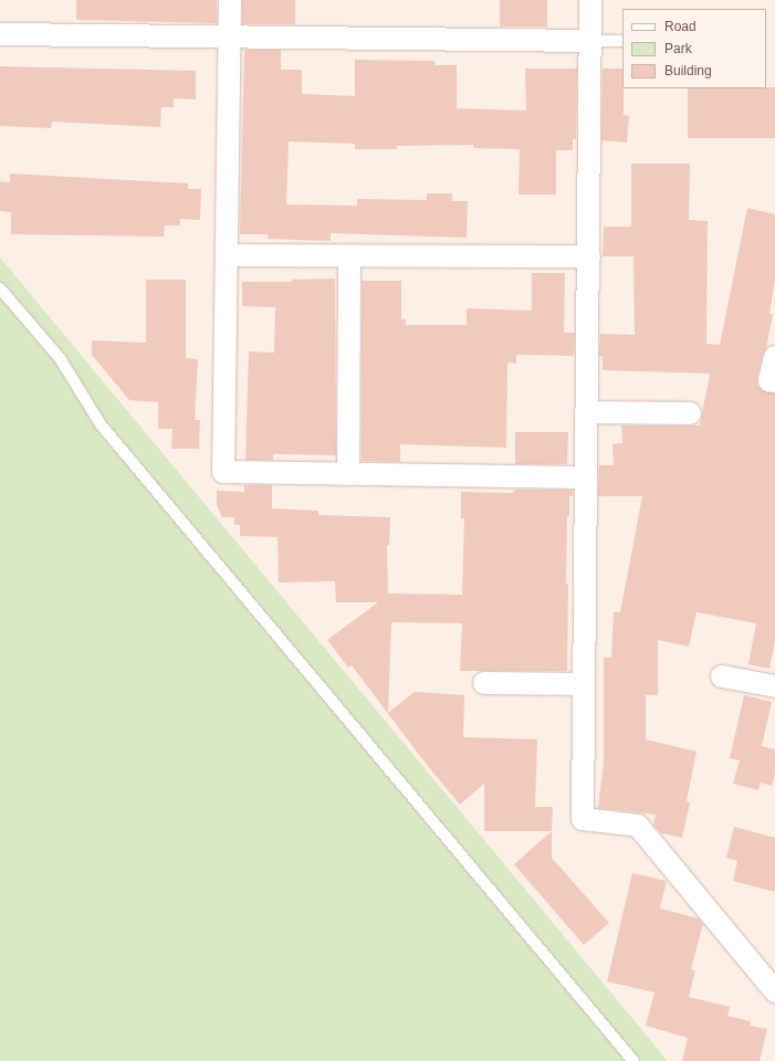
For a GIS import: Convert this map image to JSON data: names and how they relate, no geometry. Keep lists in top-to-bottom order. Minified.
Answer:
{"legend":["Road","Park","Building"]}
